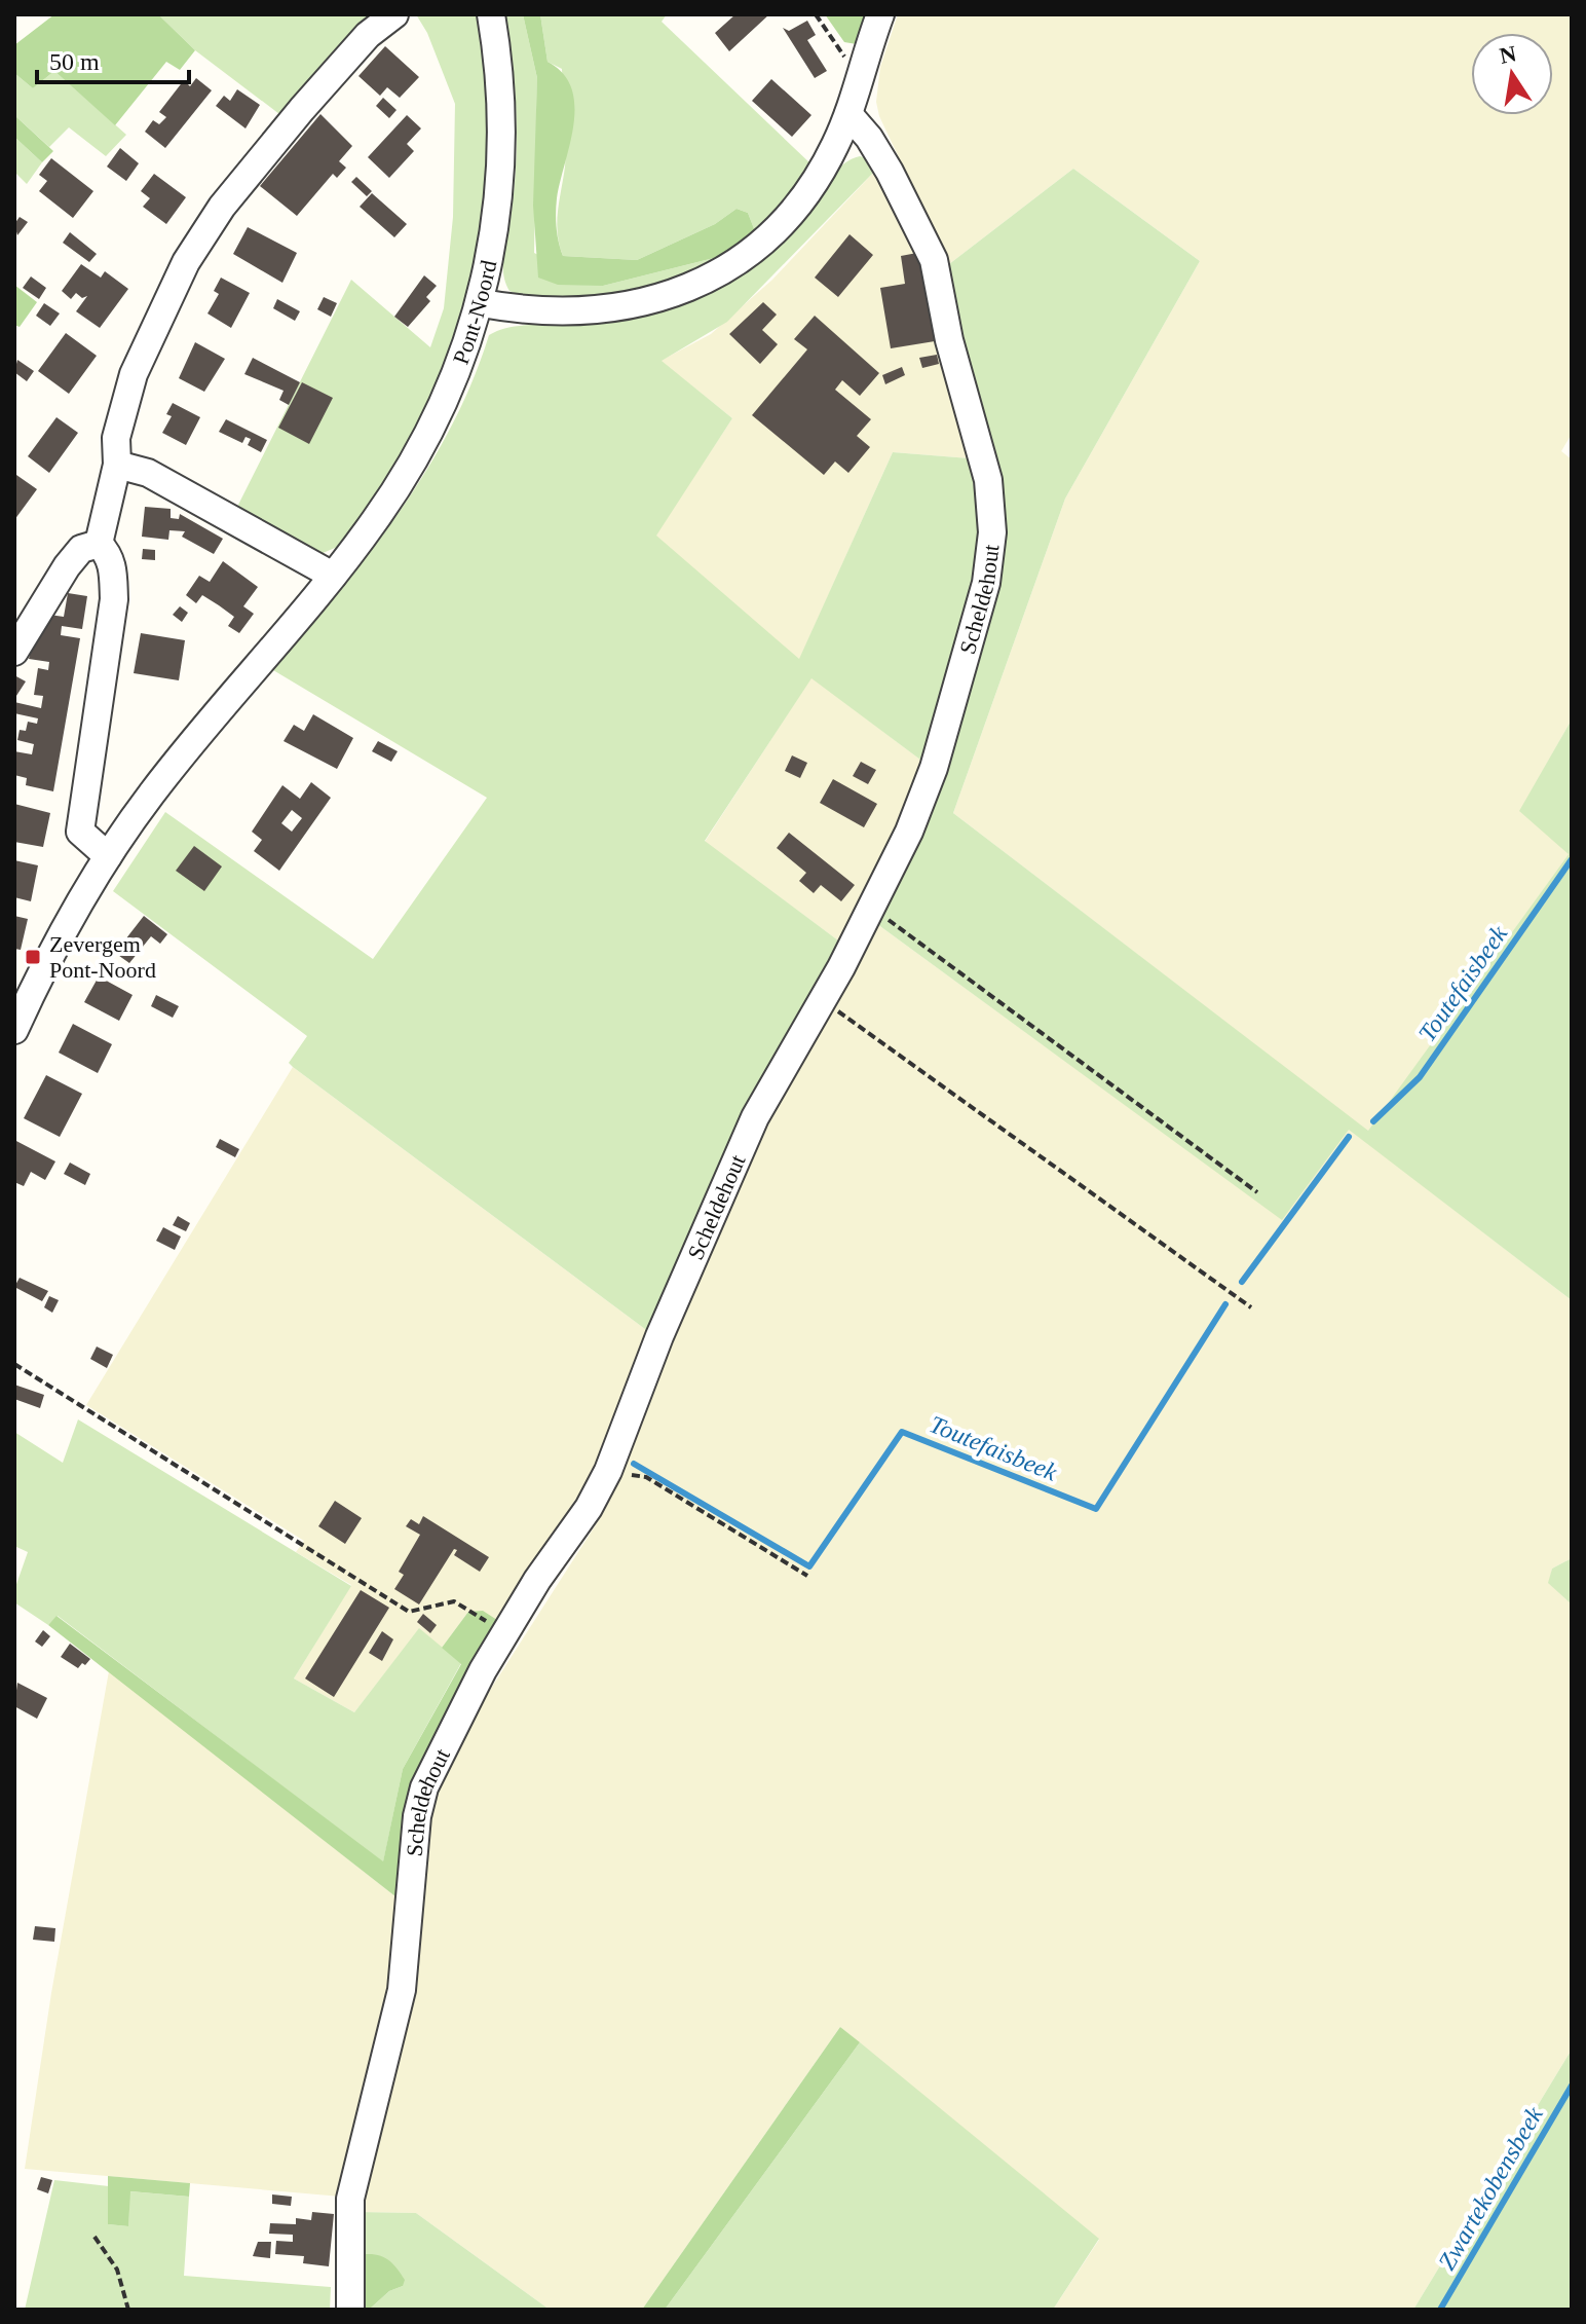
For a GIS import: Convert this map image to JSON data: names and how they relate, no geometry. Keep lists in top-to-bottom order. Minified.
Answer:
{"streets":{"street":["Pont-Noord","Scheldehout"]},"water":["Toutefaisbeek","Zwartekobensbeek"],"places":{"transit":["Zevergem Pont-Noord"]},"scale_bar":"50 m","north":"top"}
